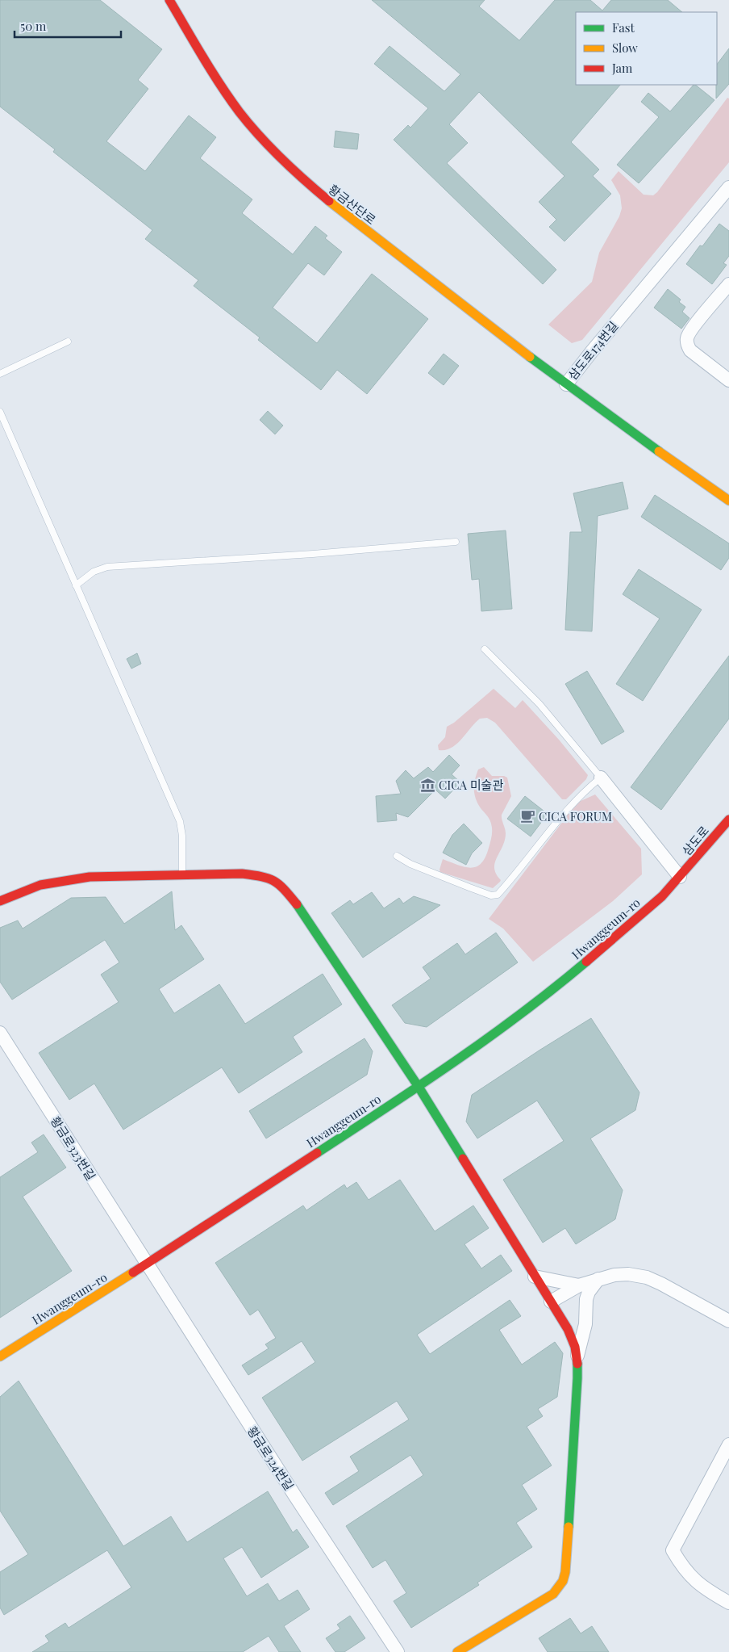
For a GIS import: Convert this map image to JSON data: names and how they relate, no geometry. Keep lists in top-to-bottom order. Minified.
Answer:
{"streets":{"street":["황금산단로","삼도로174번길","삼도로","Hwanggeum-ro","황금로323번길","황금로324번길"]},"crossings":[["황금산단로","삼도로174번길"],["삼도로","Hwanggeum-ro"],["Hwanggeum-ro","황금로323번길"],["Hwanggeum-ro","황금로324번길"],["황금로323번길","황금로324번길"]],"places":{"museum":["CICA 미술관"],"cafe":["CICA FORUM"]},"legend":["Fast","Slow","Jam"],"scale_bar":"50 m"}
